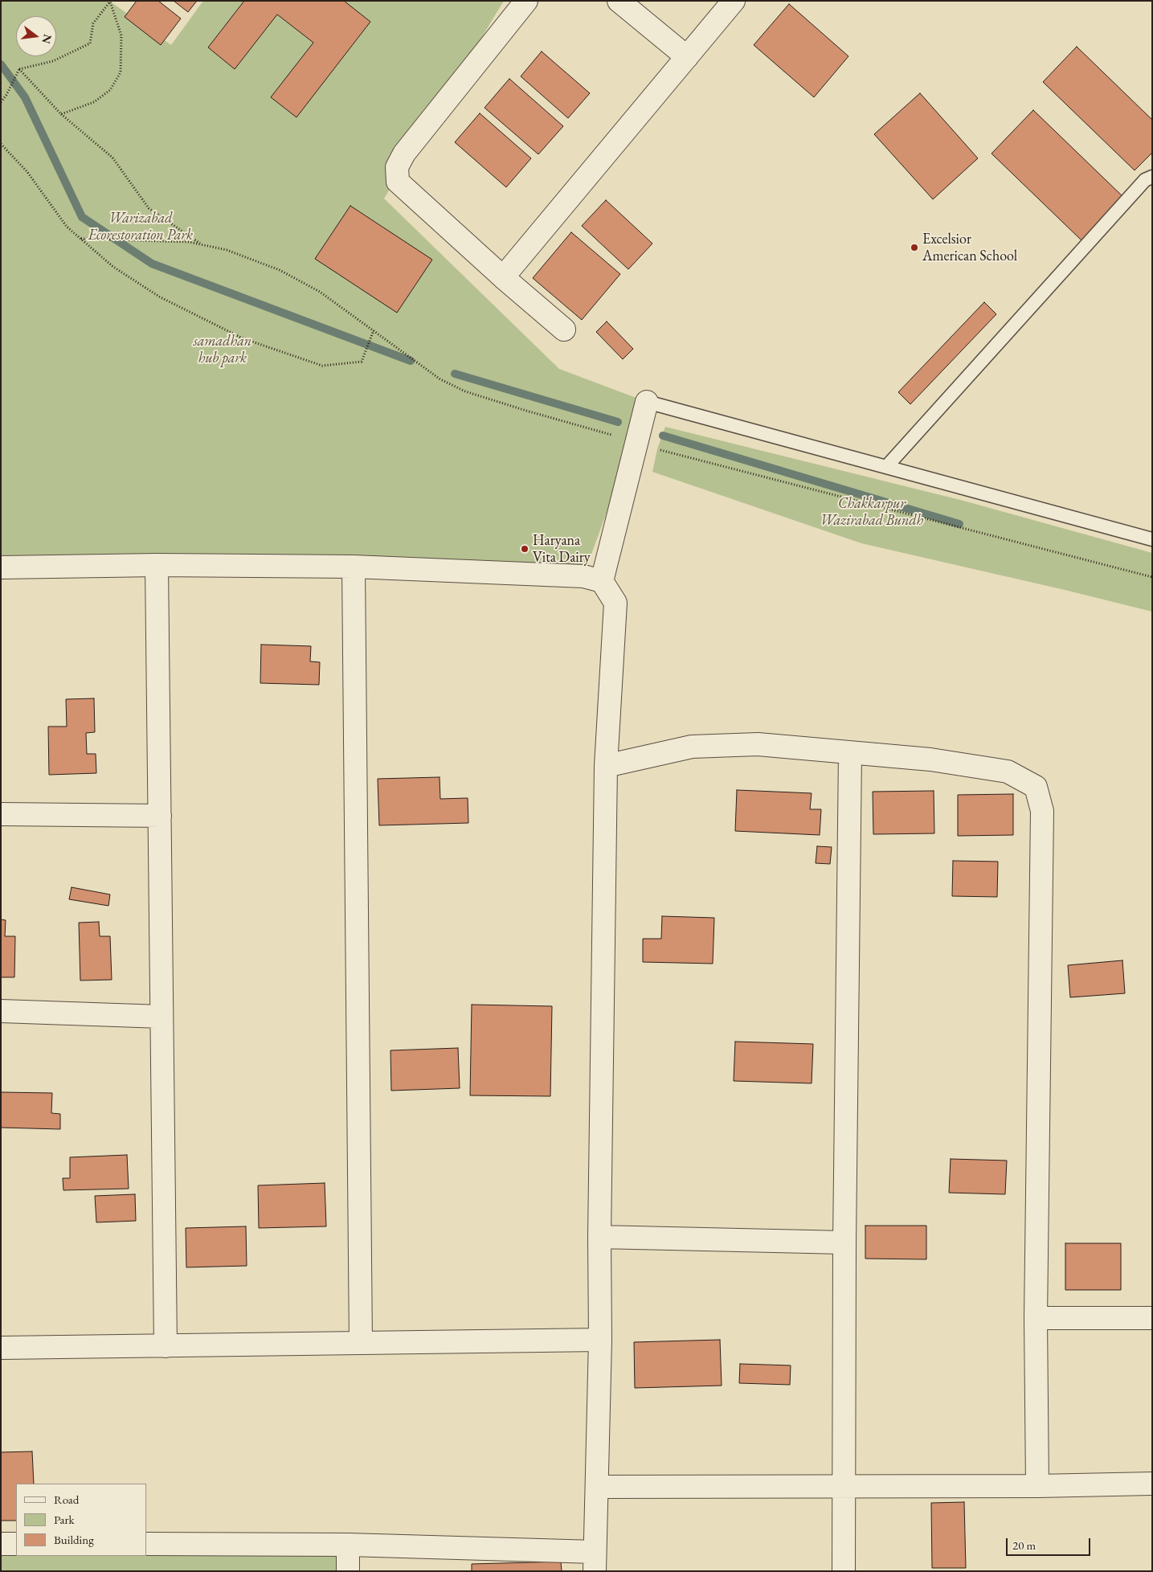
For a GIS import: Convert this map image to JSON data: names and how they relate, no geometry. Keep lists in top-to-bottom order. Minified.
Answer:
{"parks":["Warizabad Ecorestoration Park","samadhan hub park","Chakkarpur Wazirabad Bundh"],"places":["Excelsior American School","Haryana Vita Dairy"],"legend":["Road","Park","Building"],"scale_bar":"20 m","north":"right"}
